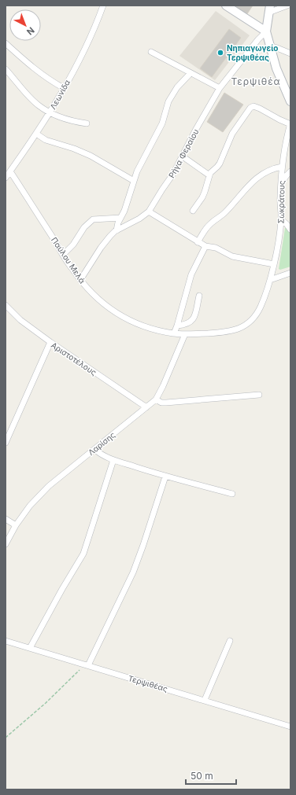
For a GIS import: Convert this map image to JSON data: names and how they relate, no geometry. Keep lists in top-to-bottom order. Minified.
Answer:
{"streets":{"street":["Λεωνίδα","Ρήγα Φεραίου","Σωκράτους","Παύλου Μελά","Αριστοτέλους","Λαρίσης","Τερψιθέας"]},"crossings":[["Λεωνίδα","Παύλου Μελά"],["Ρήγα Φεραίου","Παύλου Μελά"],["Σωκράτους","Παύλου Μελά"],["Σωκράτους","Λαρίσης"],["Παύλου Μελά","Λαρίσης"],["Αριστοτέλους","Λαρίσης"]],"districts":["Τερψιθέα"],"places":["Νηπιαγωγείο Τερψιθέας"],"scale_bar":"50 m","north":"bottom right"}
